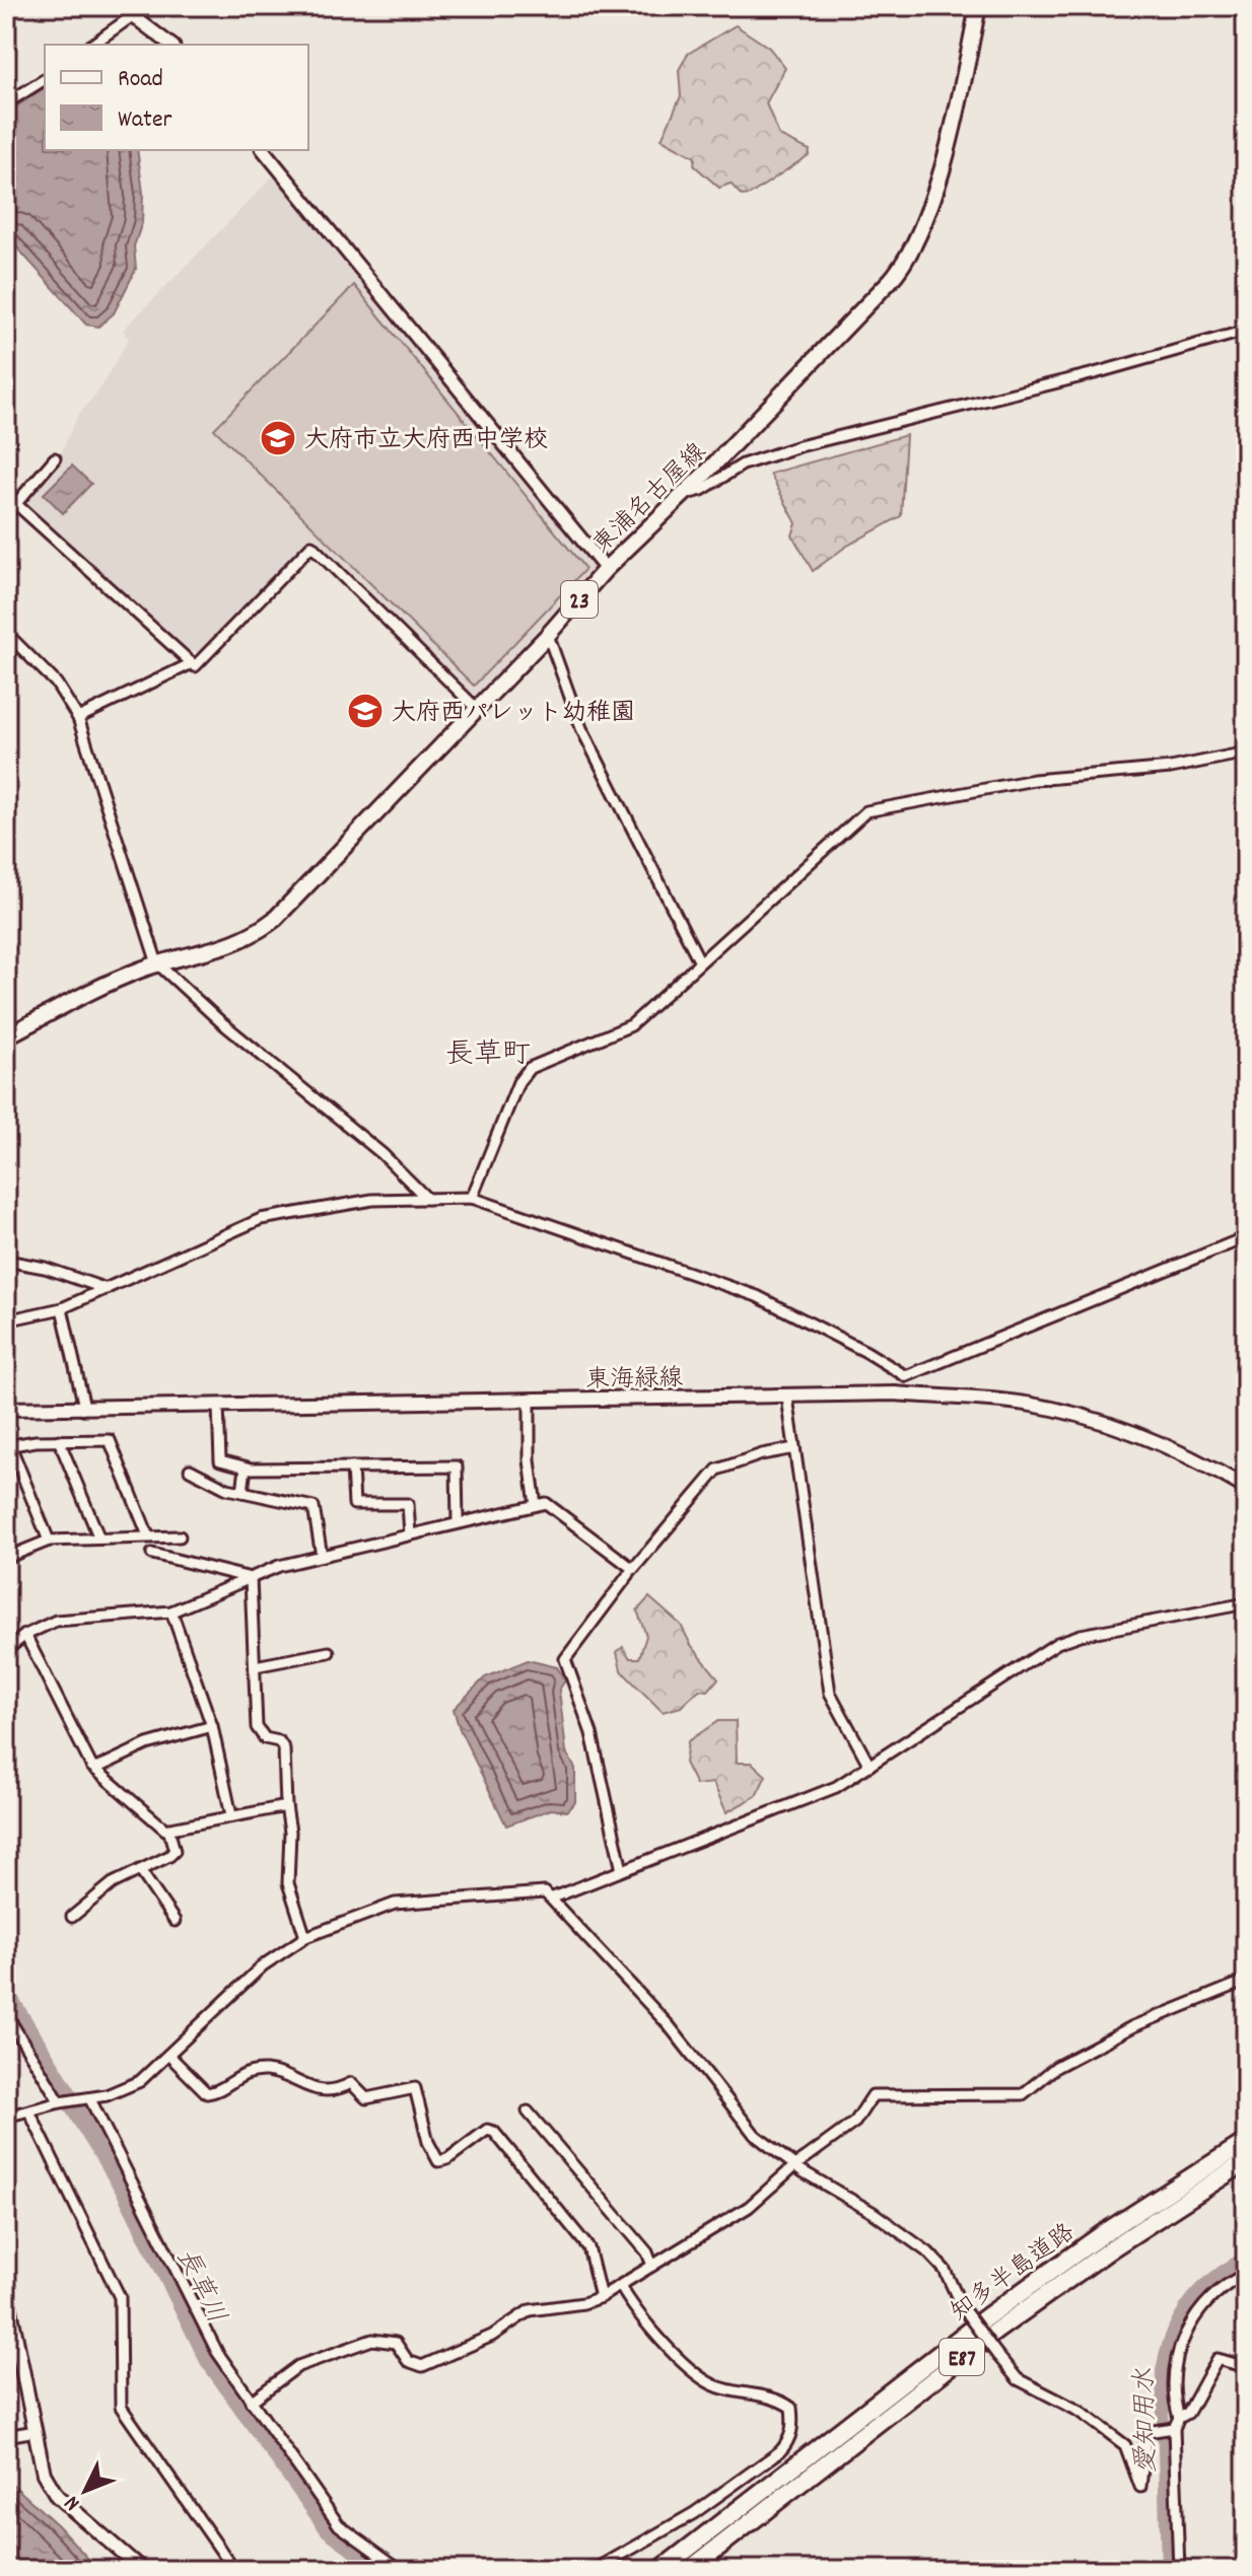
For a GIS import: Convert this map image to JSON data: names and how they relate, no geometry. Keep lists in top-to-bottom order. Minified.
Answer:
{"streets":{"highway":["知多半島道路","E87"],"main road":["東浦名古屋線","23","東海緑線"]},"districts":["長草町"],"water":["長草川","愛知用水"],"places":{"school or university":["大府市立大府西中学校","大府西パレット幼稚園"]},"legend":["Road","Water"],"north":"bottom left"}
